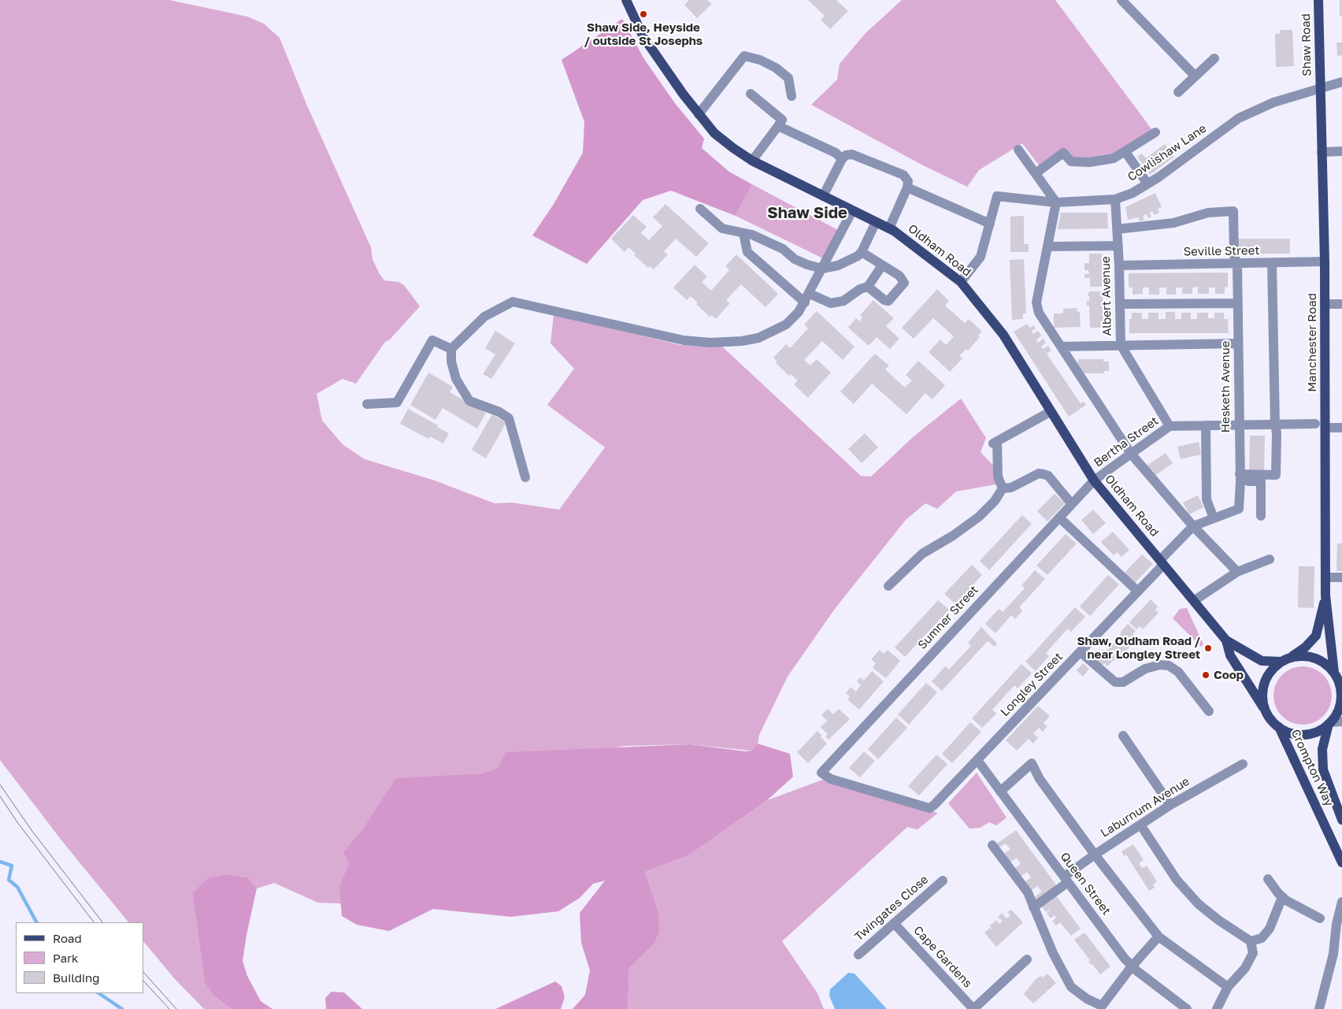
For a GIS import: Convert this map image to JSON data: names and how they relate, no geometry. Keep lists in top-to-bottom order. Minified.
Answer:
{"streets":{"main road":["Shaw Road","Oldham Road","Manchester Road","Crompton Way"],"street":["Cowlishaw Lane","Seville Street","Albert Avenue","Hesketh Avenue","Bertha Street","Sumner Street","Longley Street","Laburnum Avenue","Queen Street","Twingates Close","Cape Gardens"]},"crossings":[["Shaw Road","Cowlishaw Lane"],["Shaw Road","Manchester Road"],["Cowlishaw Lane","Oldham Road"],["Cowlishaw Lane","Albert Avenue"],["Cowlishaw Lane","Manchester Road"],["Oldham Road","Manchester Road"],["Oldham Road","Bertha Street"],["Oldham Road","Sumner Street"],["Oldham Road","Longley Street"],["Oldham Road","Crompton Way"],["Seville Street","Albert Avenue"],["Seville Street","Manchester Road"],["Seville Street","Hesketh Avenue"],["Albert Avenue","Hesketh Avenue"],["Albert Avenue","Bertha Street"],["Manchester Road","Crompton Way"],["Hesketh Avenue","Bertha Street"],["Bertha Street","Sumner Street"],["Sumner Street","Longley Street"],["Longley Street","Queen Street"],["Laburnum Avenue","Queen Street"],["Twingates Close","Cape Gardens"]],"districts":["Shaw Side"],"places":["Shaw Side, Heyside / outside St Josephs","Shaw, Oldham Road / near Longley Street","Coop"],"legend":["Road","Park","Building"]}
